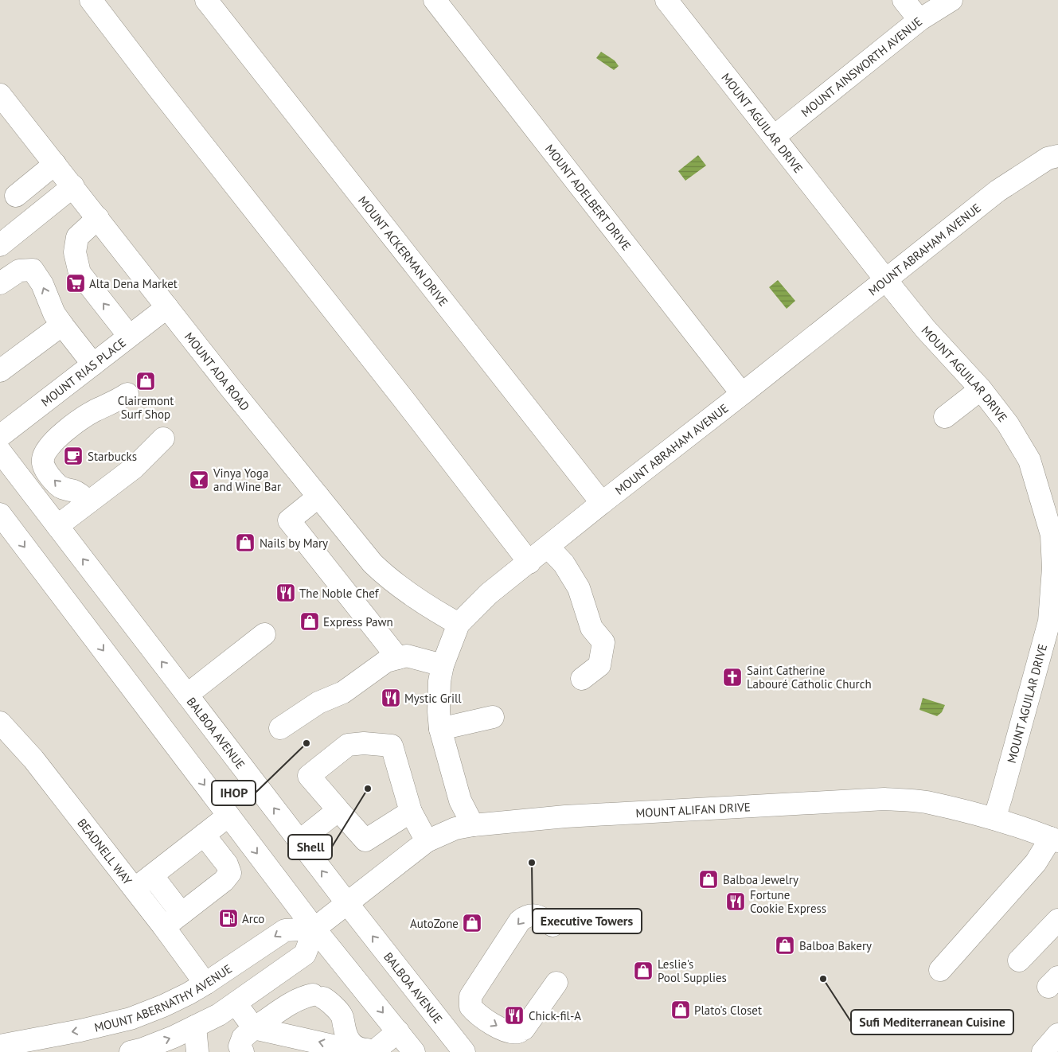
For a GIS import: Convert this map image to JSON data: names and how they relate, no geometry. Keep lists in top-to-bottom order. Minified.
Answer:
{"streets":{"street":["MOUNT AINSWORTH AVENUE","MOUNT AGUILAR DRIVE","MOUNT ADELBERT DRIVE","MOUNT ABRAHAM AVENUE","MOUNT ACKERMAN DRIVE","MOUNT RIAS PLACE","MOUNT ADA ROAD","BALBOA AVENUE","MOUNT ALIFAN DRIVE","BEADNELL WAY","MOUNT ABERNATHY AVENUE"]},"crossings":[["MOUNT AINSWORTH AVENUE","MOUNT AGUILAR DRIVE"],["MOUNT AGUILAR DRIVE","MOUNT ABRAHAM AVENUE"],["MOUNT AGUILAR DRIVE","MOUNT ALIFAN DRIVE"],["MOUNT ADELBERT DRIVE","MOUNT ABRAHAM AVENUE"],["MOUNT ABRAHAM AVENUE","MOUNT ACKERMAN DRIVE"],["MOUNT ABRAHAM AVENUE","MOUNT ADA ROAD"],["MOUNT ABRAHAM AVENUE","MOUNT ALIFAN DRIVE"],["MOUNT RIAS PLACE","MOUNT ADA ROAD"],["BALBOA AVENUE","MOUNT ALIFAN DRIVE"],["BEADNELL WAY","MOUNT ABERNATHY AVENUE"]],"places":{"supermarket":["Alta Dena Market"],"shop":["Clairemont Surf Shop","Nails by Mary","Express Pawn","Balboa Jewelry","AutoZone","Balboa Bakery","Leslie's Pool Supplies","Plato's Closet"],"cafe":["Starbucks"],"bar":["Vinya Yoga and Wine Bar"],"restaurant":["The Noble Chef","Mystic Grill","Fortune Cookie Express","Chick-fil-A"],"church":["Saint Catherine Labouré Catholic Church"],"other":["IHOP","Shell","Executive Towers","Sufi Mediterranean Cuisine"],"fuel station":["Arco"]}}
